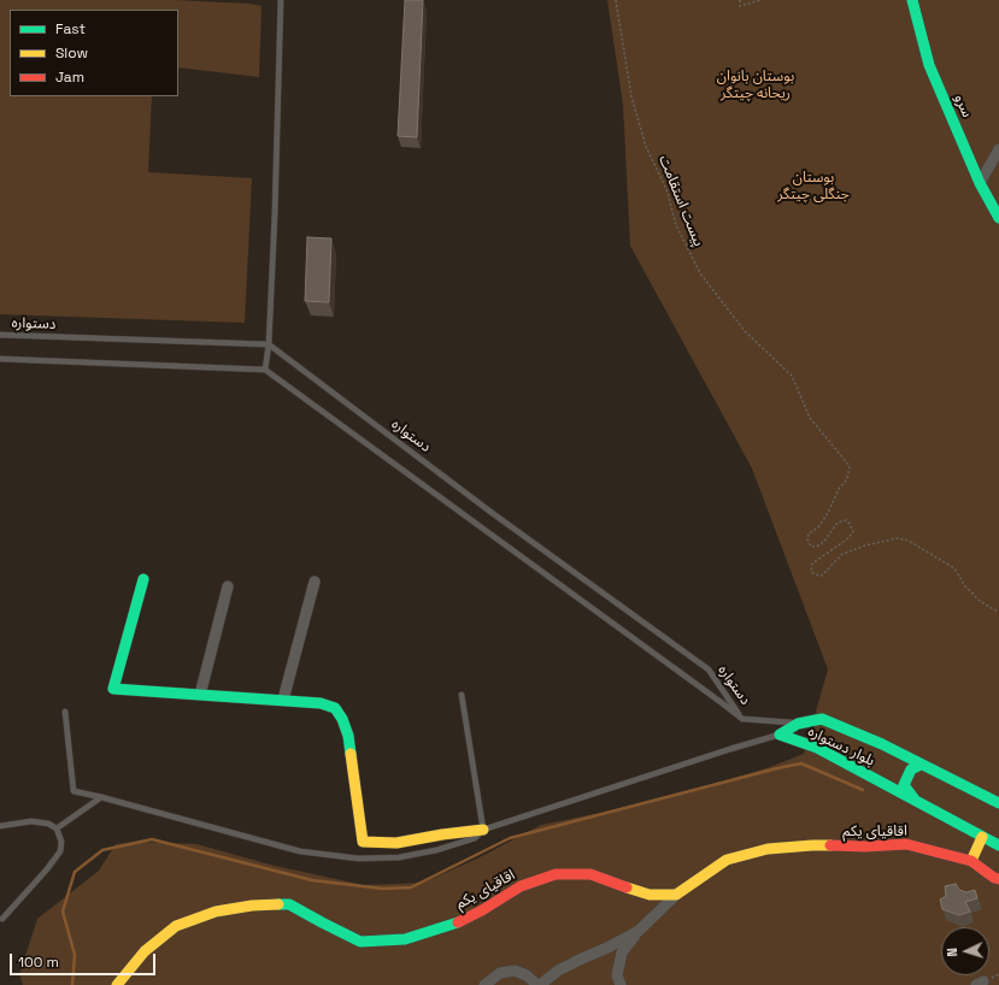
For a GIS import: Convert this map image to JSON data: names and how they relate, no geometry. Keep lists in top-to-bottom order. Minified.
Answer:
{"streets":{"street":["سرو","بلوار دستواره","اقاقیای یکم"],"lane":["دستواره"],"path":["پیست استقامت"]},"parks":["بوستان بانوان ریحانه چیتگر","بوستان جنگلی چیتگر"],"legend":["Fast","Slow","Jam"],"scale_bar":"100 m","north":"left"}
